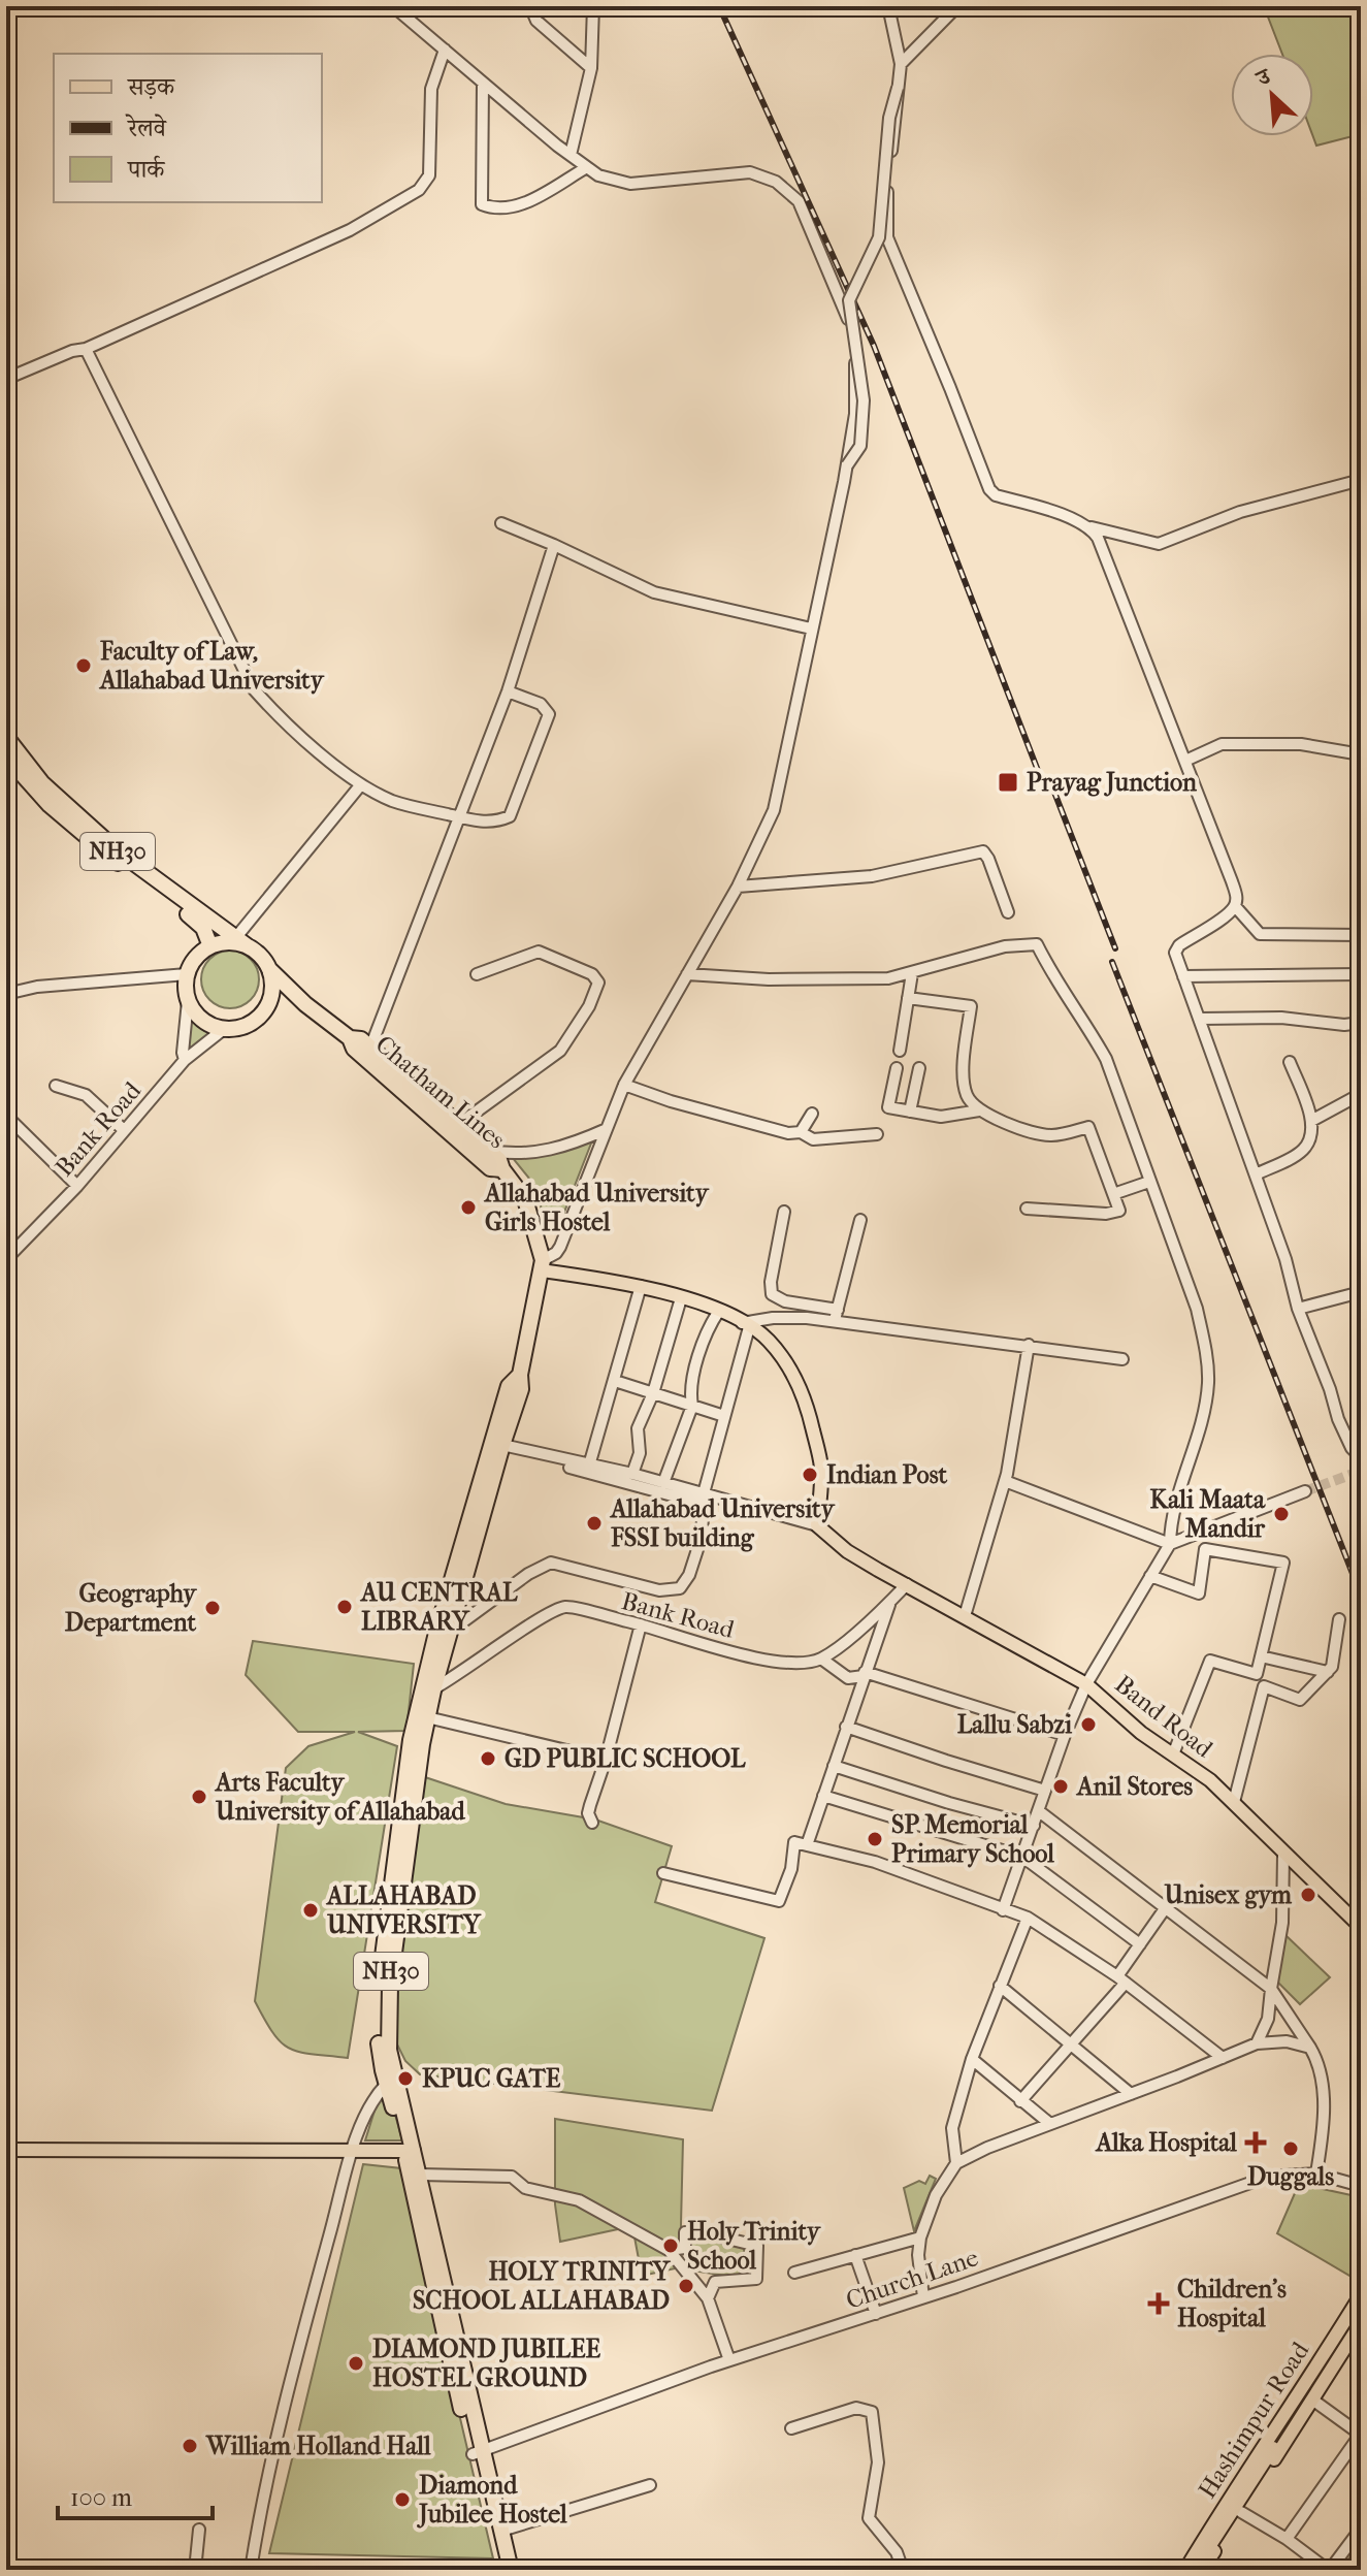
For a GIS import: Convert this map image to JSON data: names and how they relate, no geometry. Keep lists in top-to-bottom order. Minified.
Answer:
{"streets":{"highway":["NH30","Chatham Lines"],"main road":["Band Road","Hashimpur Road"],"street":["Bank Road","Church Lane"]},"crossings":[["NH30","Chatham Lines"],["NH30","Bank Road"],["NH30","Church Lane"],["Chatham Lines","Bank Road"]],"places":{"other":["Faculty of Law, Allahabad University","Allahabad University Girls Hostel","Indian Post","Kali Maata Mandir","Allahabad University FSSI building","AU CENTRAL LIBRARY","Geography Department","Lallu Sabzi","GD PUBLIC SCHOOL","Anil Stores","Arts Faculty University of Allahabad","SP Memorial Primary School","Unisex gym","ALLAHABAD UNIVERSITY","KPUC GATE","Duggals","Holy Trinity School","HOLY TRINITY SCHOOL ALLAHABAD","DIAMOND JUBILEE HOSTEL GROUND","William Holland Hall","Diamond Jubilee Hostel"],"transit":["Prayag Junction"],"health":["Alka Hospital","Children's Hospital"]},"legend":["सड़क","रेलवे","पार्क"],"scale_bar":"100 m","north":"top left"}
